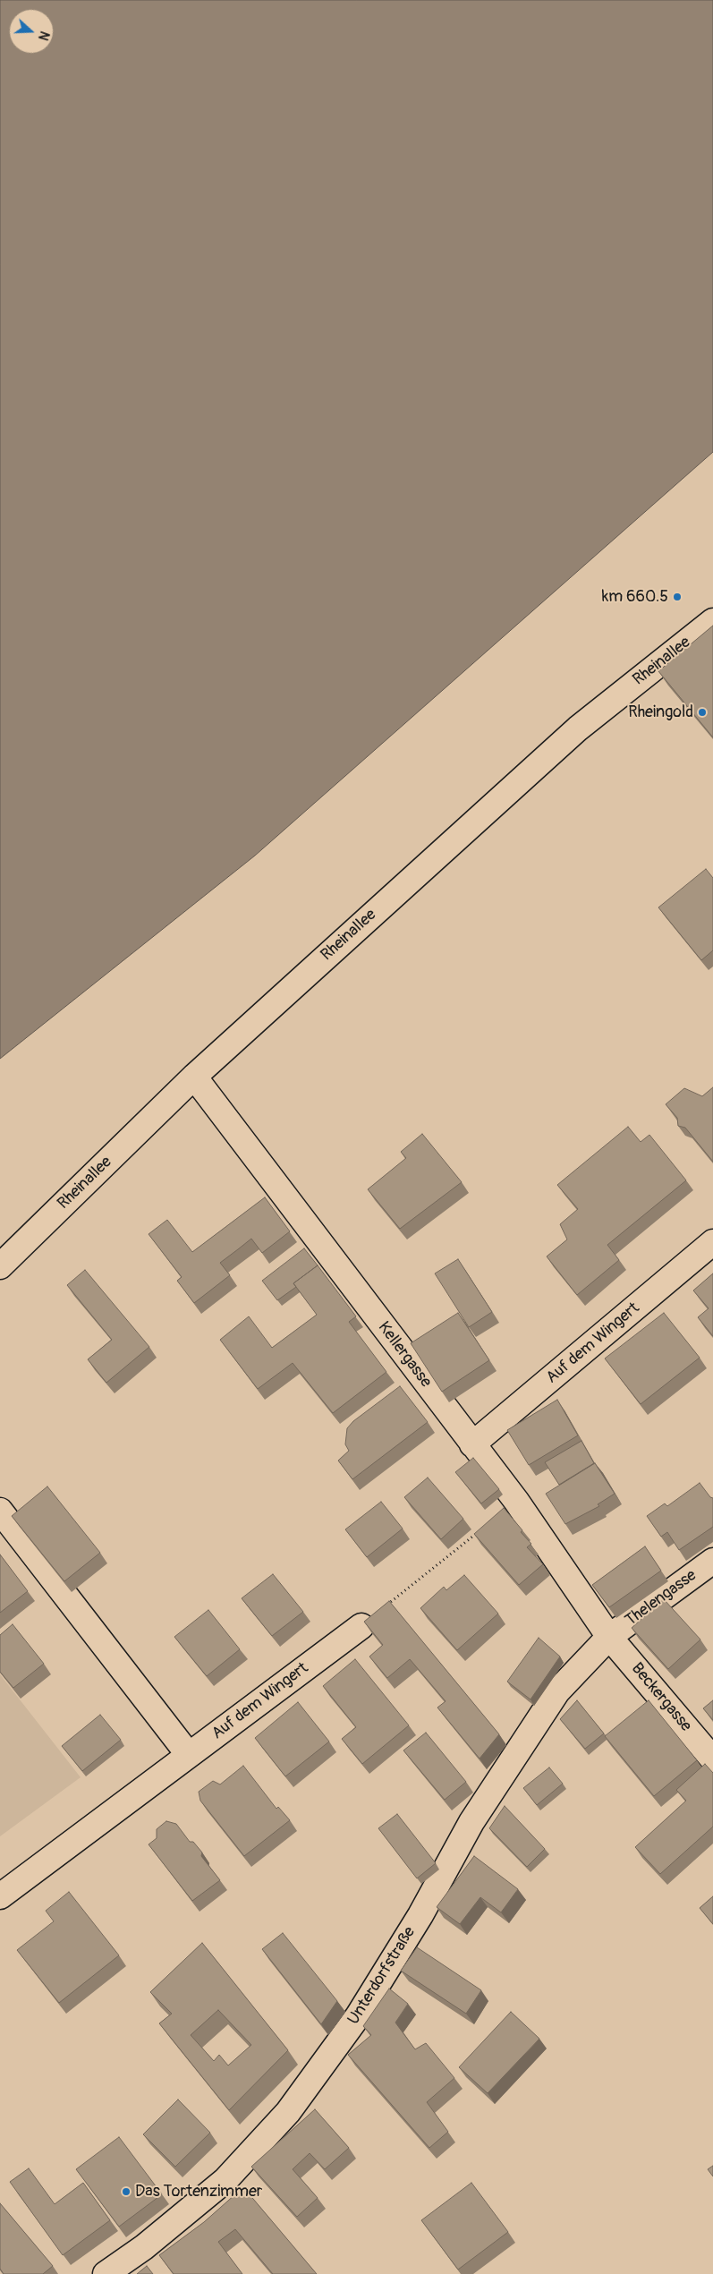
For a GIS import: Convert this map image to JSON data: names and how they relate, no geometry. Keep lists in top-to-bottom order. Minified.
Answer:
{"streets":{"street":["Rheinallee","Auf dem Wingert","Kellergasse","Thelengasse","Beckergasse","Unterdorfstraße"]},"crossings":[["Rheinallee","Kellergasse"],["Auf dem Wingert","Kellergasse"],["Kellergasse","Thelengasse"],["Kellergasse","Beckergasse"],["Kellergasse","Unterdorfstraße"],["Thelengasse","Beckergasse"],["Thelengasse","Unterdorfstraße"],["Beckergasse","Unterdorfstraße"]],"places":["km 660.5","Rheingold","Das Tortenzimmer"],"north":"right"}
